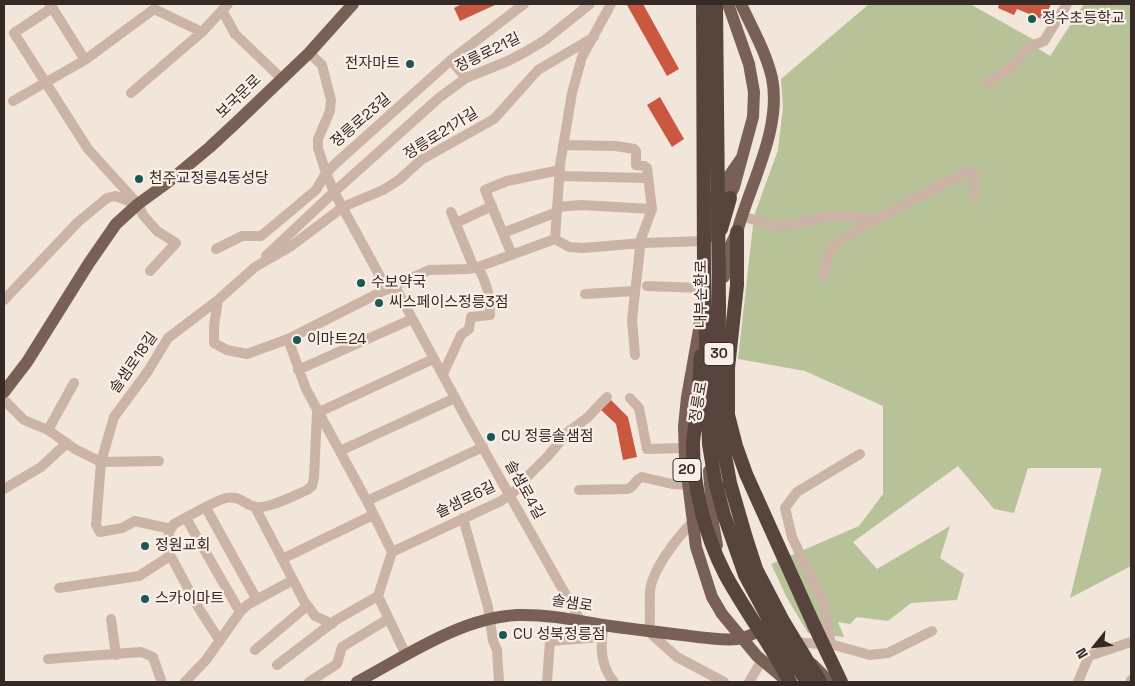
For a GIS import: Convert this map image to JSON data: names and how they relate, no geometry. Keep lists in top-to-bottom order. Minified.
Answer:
{"streets":{"highway":["내부순환로","30"],"main road":["보국문로","정릉로","20","솔샘로"],"street":["정릉로21길","정릉로23길","정릉로21가길","솔샘로18길","솔샘로4길","솔샘로6길"]},"crossings":[["정릉로21길","솔샘로18길"],["정릉로21길","솔샘로4길"],["보국문로","솔샘로4길"],["정릉로23길","솔샘로4길"],["정릉로21가길","솔샘로18길"],["정릉로21가길","솔샘로4길"],["솔샘로18길","솔샘로4길"],["정릉로","솔샘로"],["솔샘로4길","솔샘로6길"],["솔샘로4길","솔샘로"]],"places":["정수초등학교","전자마트","천주교정릉4동성당","수보약국","씨스페이스정릉3점","이마트24","CU 정릉솔샘점","정원교회","스카이마트","CU 성북정릉점"],"north":"bottom left"}
